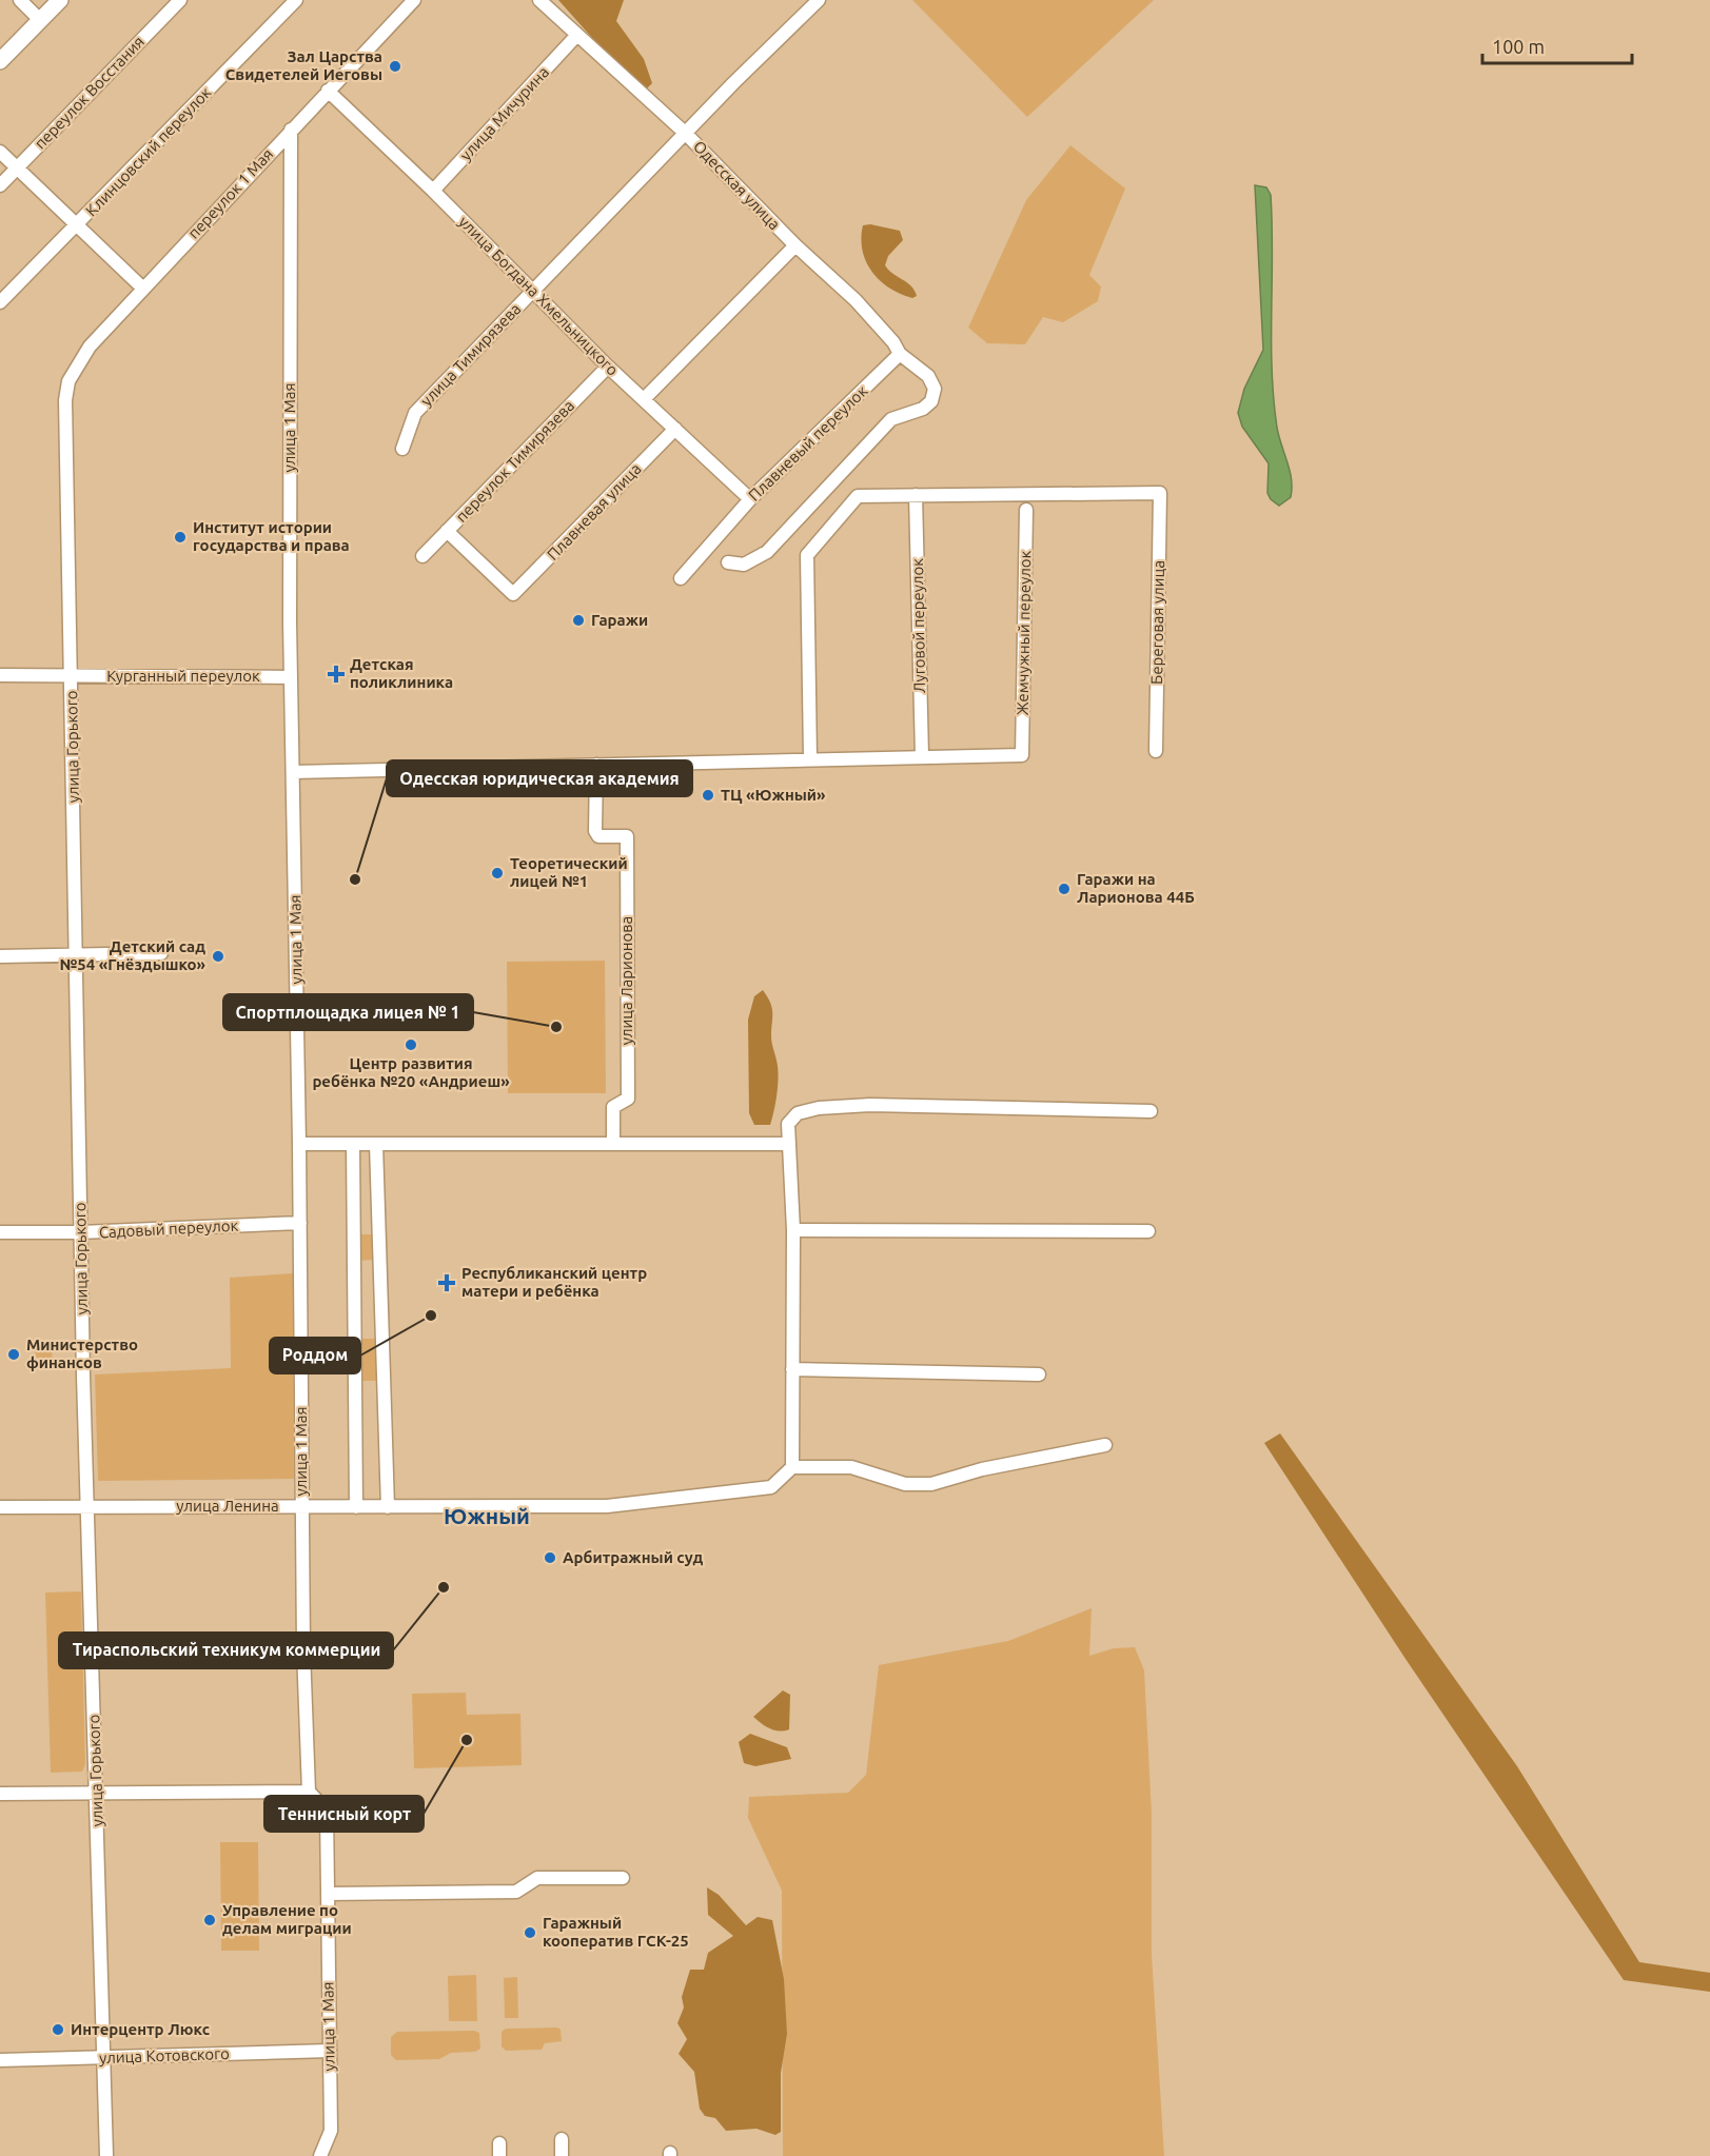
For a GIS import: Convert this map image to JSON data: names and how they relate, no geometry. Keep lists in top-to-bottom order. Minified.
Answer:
{"streets":{"street":["переулок Восстания","улица Мичурина","Клинцовский переулок","Одесская улица","переулок 1 Мая","улица Богдана Хмельницкого","улица Тимирязева","улица 1 Мая","Плавневый переулок","переулок Тимирязева","Плавневая улица","Береговая улица","Луговой переулок","Жемчужный переулок","Курганный переулок","улица Горького","улица Ларионова","Садовый переулок","улица Ленина","улица Котовского"]},"crossings":[["улица Мичурина","Одесская улица"],["улица Мичурина","улица Богдана Хмельницкого"],["Одесская улица","улица Тимирязева"],["Одесская улица","Плавневый переулок"],["переулок 1 Мая","улица Богдана Хмельницкого"],["переулок 1 Мая","улица 1 Мая"],["переулок 1 Мая","улица Горького"],["улица Богдана Хмельницкого","улица Тимирязева"],["улица Богдана Хмельницкого","Плавневый переулок"],["улица Богдана Хмельницкого","переулок Тимирязева"],["улица Богдана Хмельницкого","Плавневая улица"],["улица 1 Мая","Курганный переулок"],["улица 1 Мая","Садовый переулок"],["улица 1 Мая","улица Ленина"],["улица 1 Мая","улица Котовского"],["переулок Тимирязева","Плавневая улица"],["Береговая улица","Луговой переулок"],["Луговой переулок","Жемчужный переулок"],["Курганный переулок","улица Горького"],["улица Горького","Садовый переулок"],["улица Горького","улица Ленина"],["улица Горького","улица Котовского"]],"districts":["Южный"],"places":{"other":["Зал Царства Свидетелей Иеговы","Институт истории государства и права","Гаражи","ТЦ «Южный»","Теоретический лицей №1","Одесская юридическая академия","Гаражи на Ларионова 44Б","Детский сад №54 «Гнёздышко»","Спортплощадка лицея № 1","Центр развития ребёнка №20 «Андриеш»","Роддом","Министерство финансов","Арбитражный суд","Тираспольский техникум коммерции","Теннисный корт","Управление по делам миграции","Гаражный кооператив ГСК-25","Интерцентр Люкс"],"health":["Детская поликлиника","Республиканский центр матери и ребёнка"]},"scale_bar":"100 m"}
